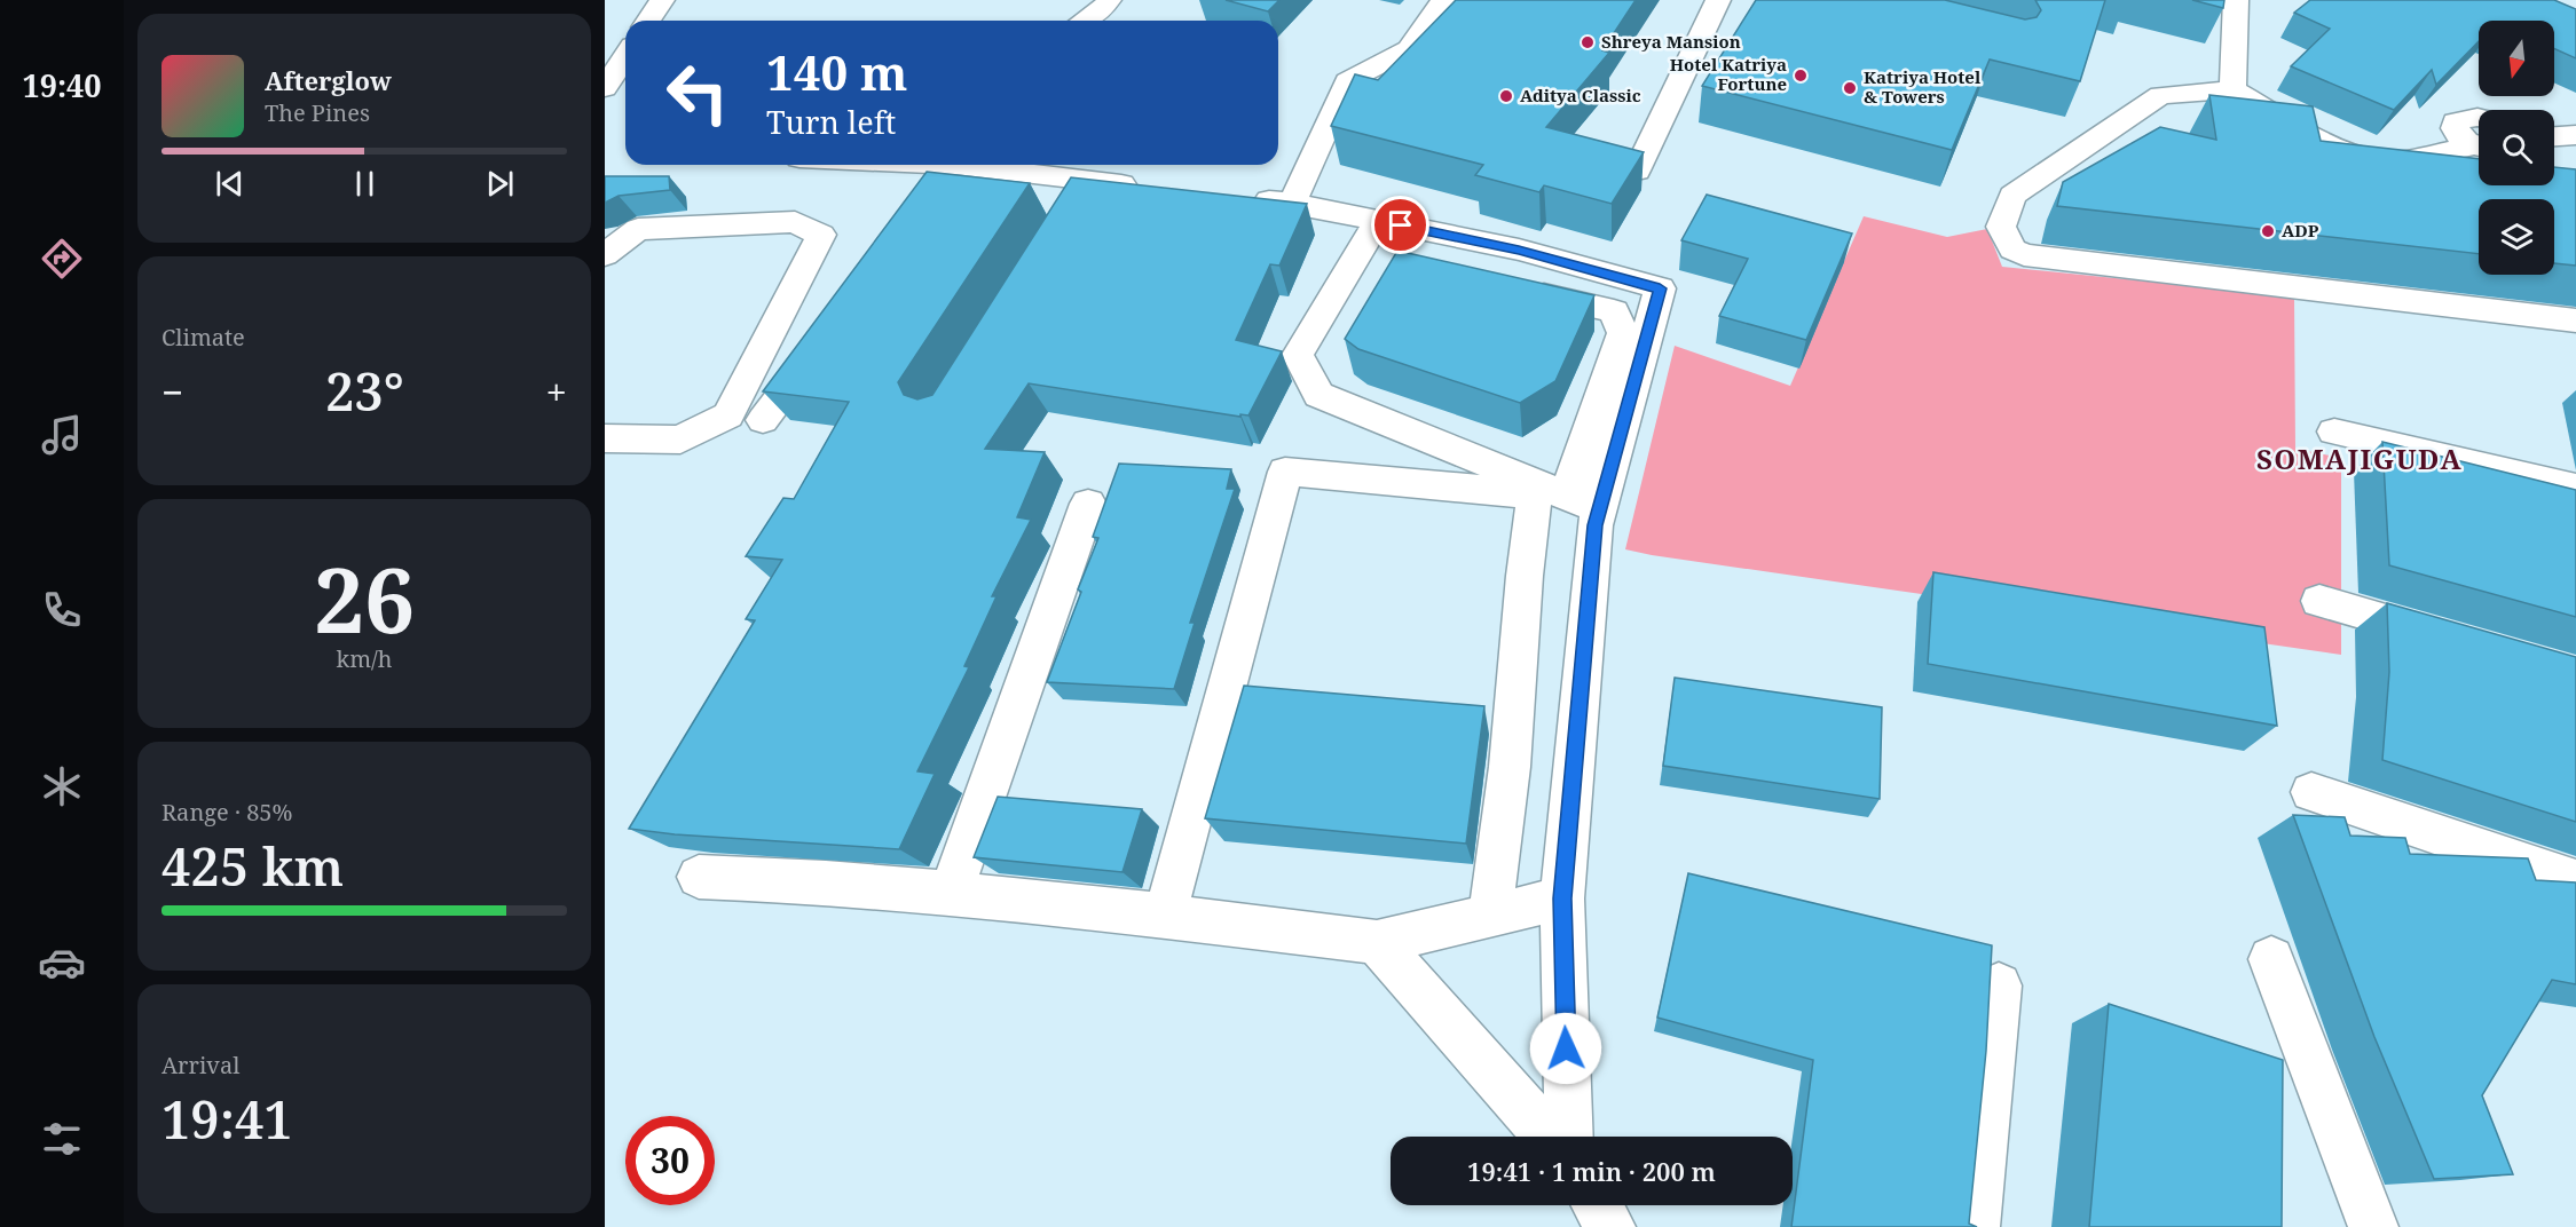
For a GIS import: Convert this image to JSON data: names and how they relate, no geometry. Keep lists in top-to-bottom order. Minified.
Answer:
{"districts":["SOMAJIGUDA"],"places":["Shreya Mansion","Hotel Katriya Fortune","Katriya Hotel & Towers","Aditya Classic","ADP"],"north":"bottom","page":{"tabs":"19:40","turn":["140 m","Turn left"],"song":["Afterglow","The Pines"],"tile":["Climate",["26","km/h"],["Range · 85%","425 km"],["Arrival","19:41"]],"heat":["−","23°","+"],"limit":"30","trip":"19:41 · 1 min · 200 m"}}
